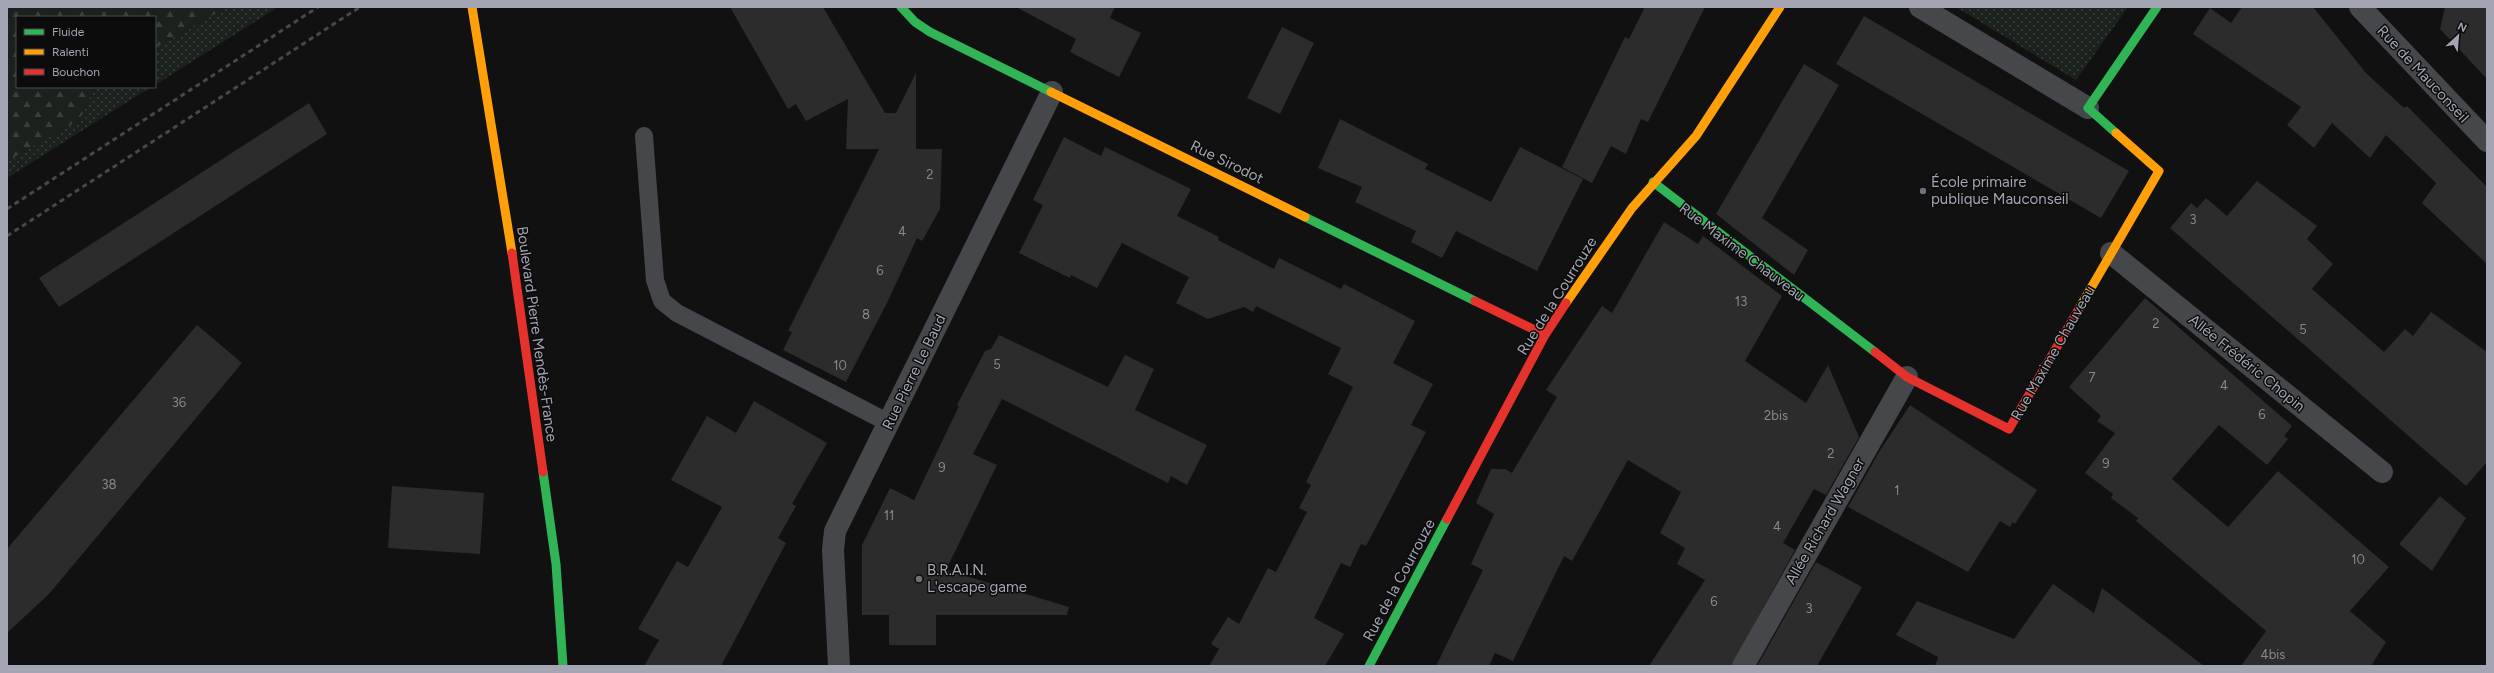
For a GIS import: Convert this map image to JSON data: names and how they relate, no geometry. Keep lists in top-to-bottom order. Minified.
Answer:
{"streets":{"street":["Rue de Mauconseil","Rue Sirodot","Rue Maxime Chauveau","Rue de la Courrouze","Boulevard Pierre Mendès-France","Allée Frédéric Chopin","Rue Pierre Le Baud","Allée Richard Wagner"]},"crossings":[["Rue Sirodot","Rue de la Courrouze"],["Rue Sirodot","Rue Pierre Le Baud"],["Rue Maxime Chauveau","Rue de la Courrouze"],["Rue Maxime Chauveau","Allée Frédéric Chopin"],["Rue Maxime Chauveau","Allée Richard Wagner"]],"places":["École primaire publique Mauconseil","B.R.A.I.N. L'escape game"],"house_numbers":["2","3","4","6","13","8","2","5","5","10","7","4","36","6","2bis","2","9","9","38","1","11","4","10","6","3","4bis"],"legend":["Fluide","Ralenti","Bouchon"],"north":"top right"}
